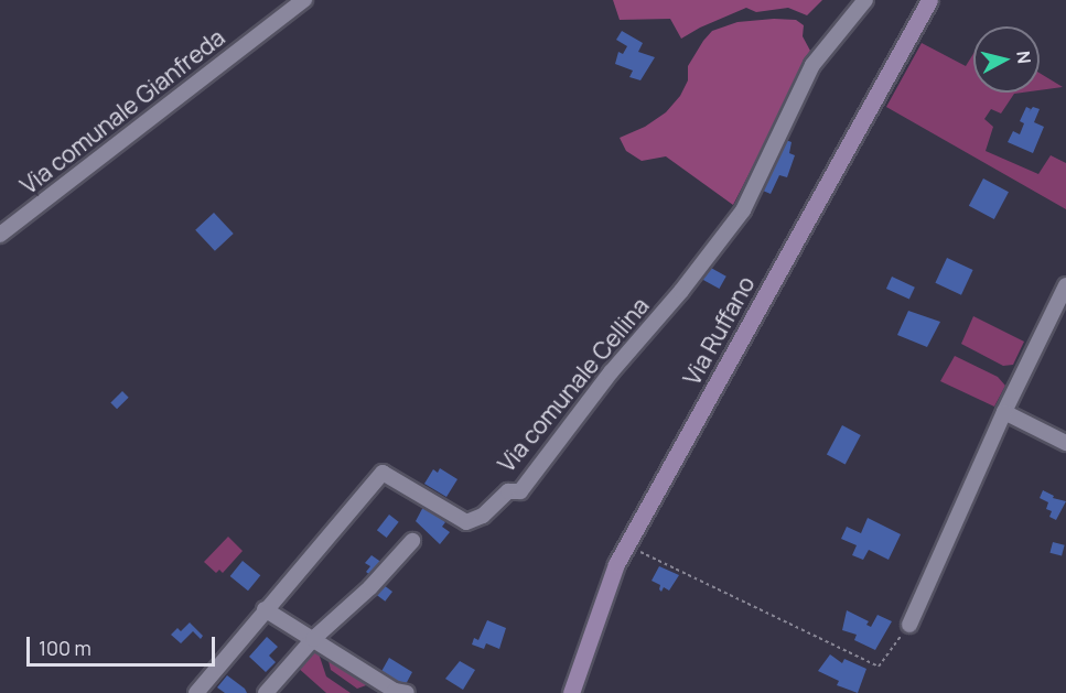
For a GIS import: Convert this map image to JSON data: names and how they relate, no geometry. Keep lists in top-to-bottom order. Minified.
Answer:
{"streets":{"street":["Via comunale Gianfreda","Via Ruffano","Via comunale Cellina"]},"scale_bar":"100 m","north":"right"}
